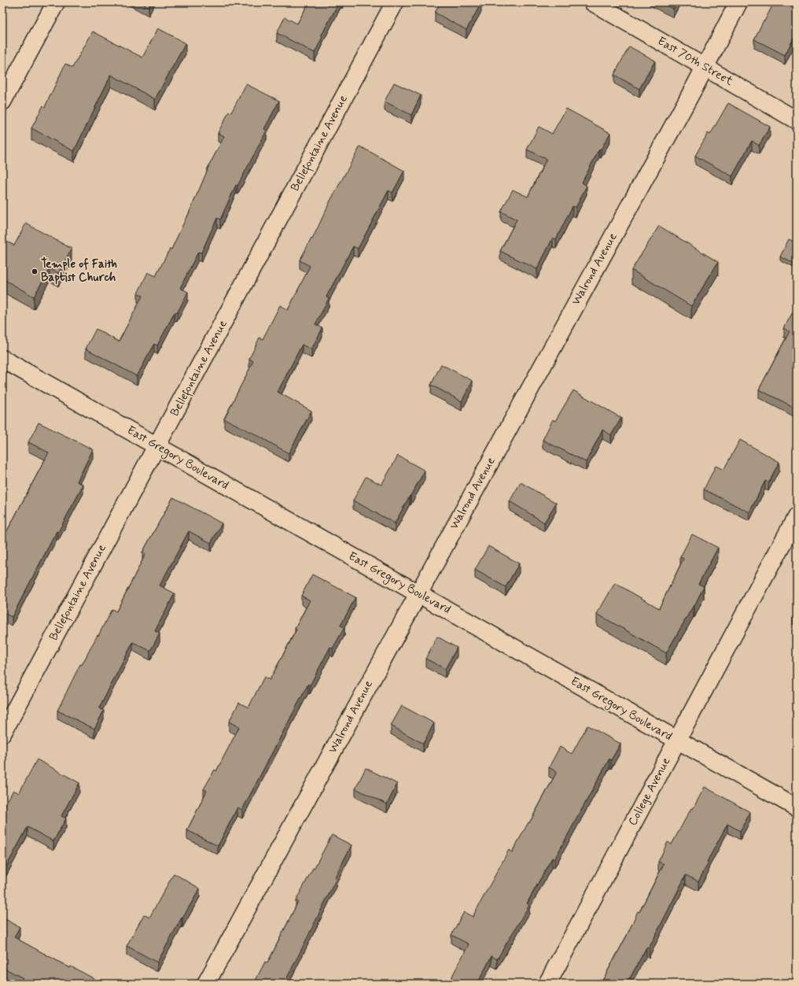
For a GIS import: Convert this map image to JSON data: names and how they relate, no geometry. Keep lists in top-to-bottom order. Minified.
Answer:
{"streets":{"street":["East 70th Street","Bellefontaine Avenue","Walrond Avenue","East Gregory Boulevard","College Avenue"]},"crossings":[["East 70th Street","Walrond Avenue"],["Bellefontaine Avenue","East Gregory Boulevard"],["Walrond Avenue","East Gregory Boulevard"],["East Gregory Boulevard","College Avenue"]],"places":["Temple of Faith Baptist Church"]}
